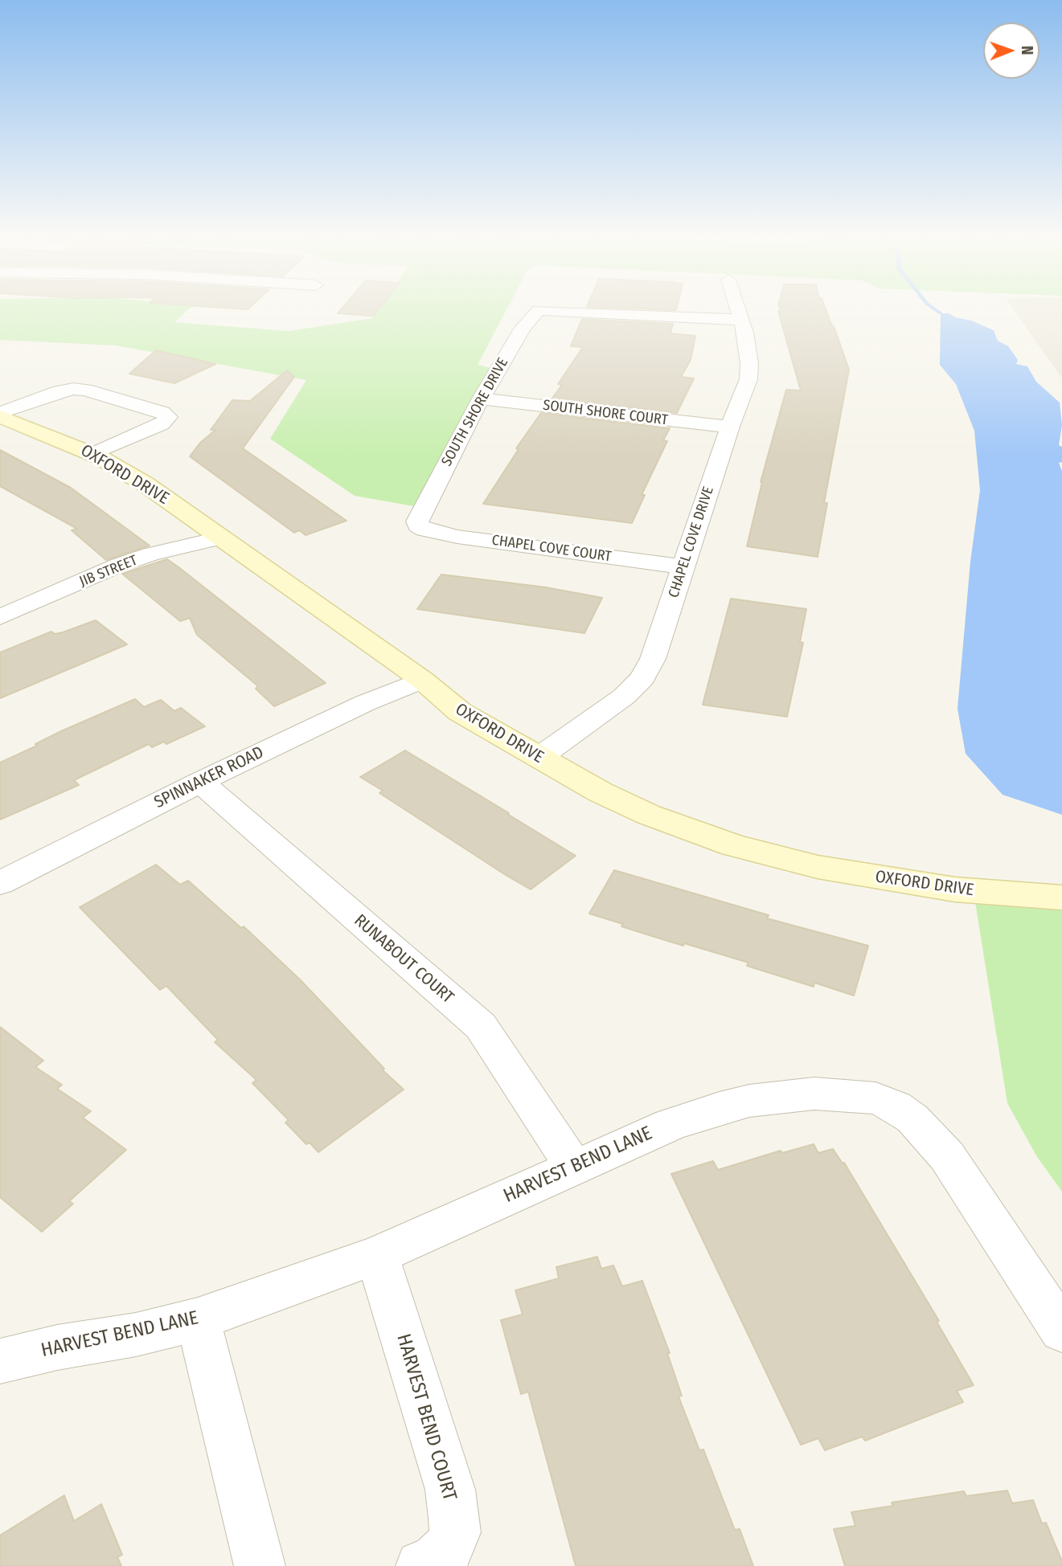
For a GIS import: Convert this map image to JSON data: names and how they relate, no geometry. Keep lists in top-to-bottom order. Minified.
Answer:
{"streets":{"street":["SOUTH SHORE DRIVE","SOUTH SHORE COURT","OXFORD DRIVE","CHAPEL COVE DRIVE","CHAPEL COVE COURT","JIB STREET","SPINNAKER ROAD","RUNABOUT COURT","HARVEST BEND LANE","HARVEST BEND COURT"]},"crossings":[["SOUTH SHORE DRIVE","SOUTH SHORE COURT"],["SOUTH SHORE DRIVE","CHAPEL COVE DRIVE"],["SOUTH SHORE DRIVE","CHAPEL COVE COURT"],["SOUTH SHORE COURT","CHAPEL COVE DRIVE"],["OXFORD DRIVE","CHAPEL COVE DRIVE"],["OXFORD DRIVE","JIB STREET"],["OXFORD DRIVE","SPINNAKER ROAD"],["CHAPEL COVE DRIVE","CHAPEL COVE COURT"],["SPINNAKER ROAD","RUNABOUT COURT"],["RUNABOUT COURT","HARVEST BEND LANE"],["HARVEST BEND LANE","HARVEST BEND COURT"]],"north":"right"}
